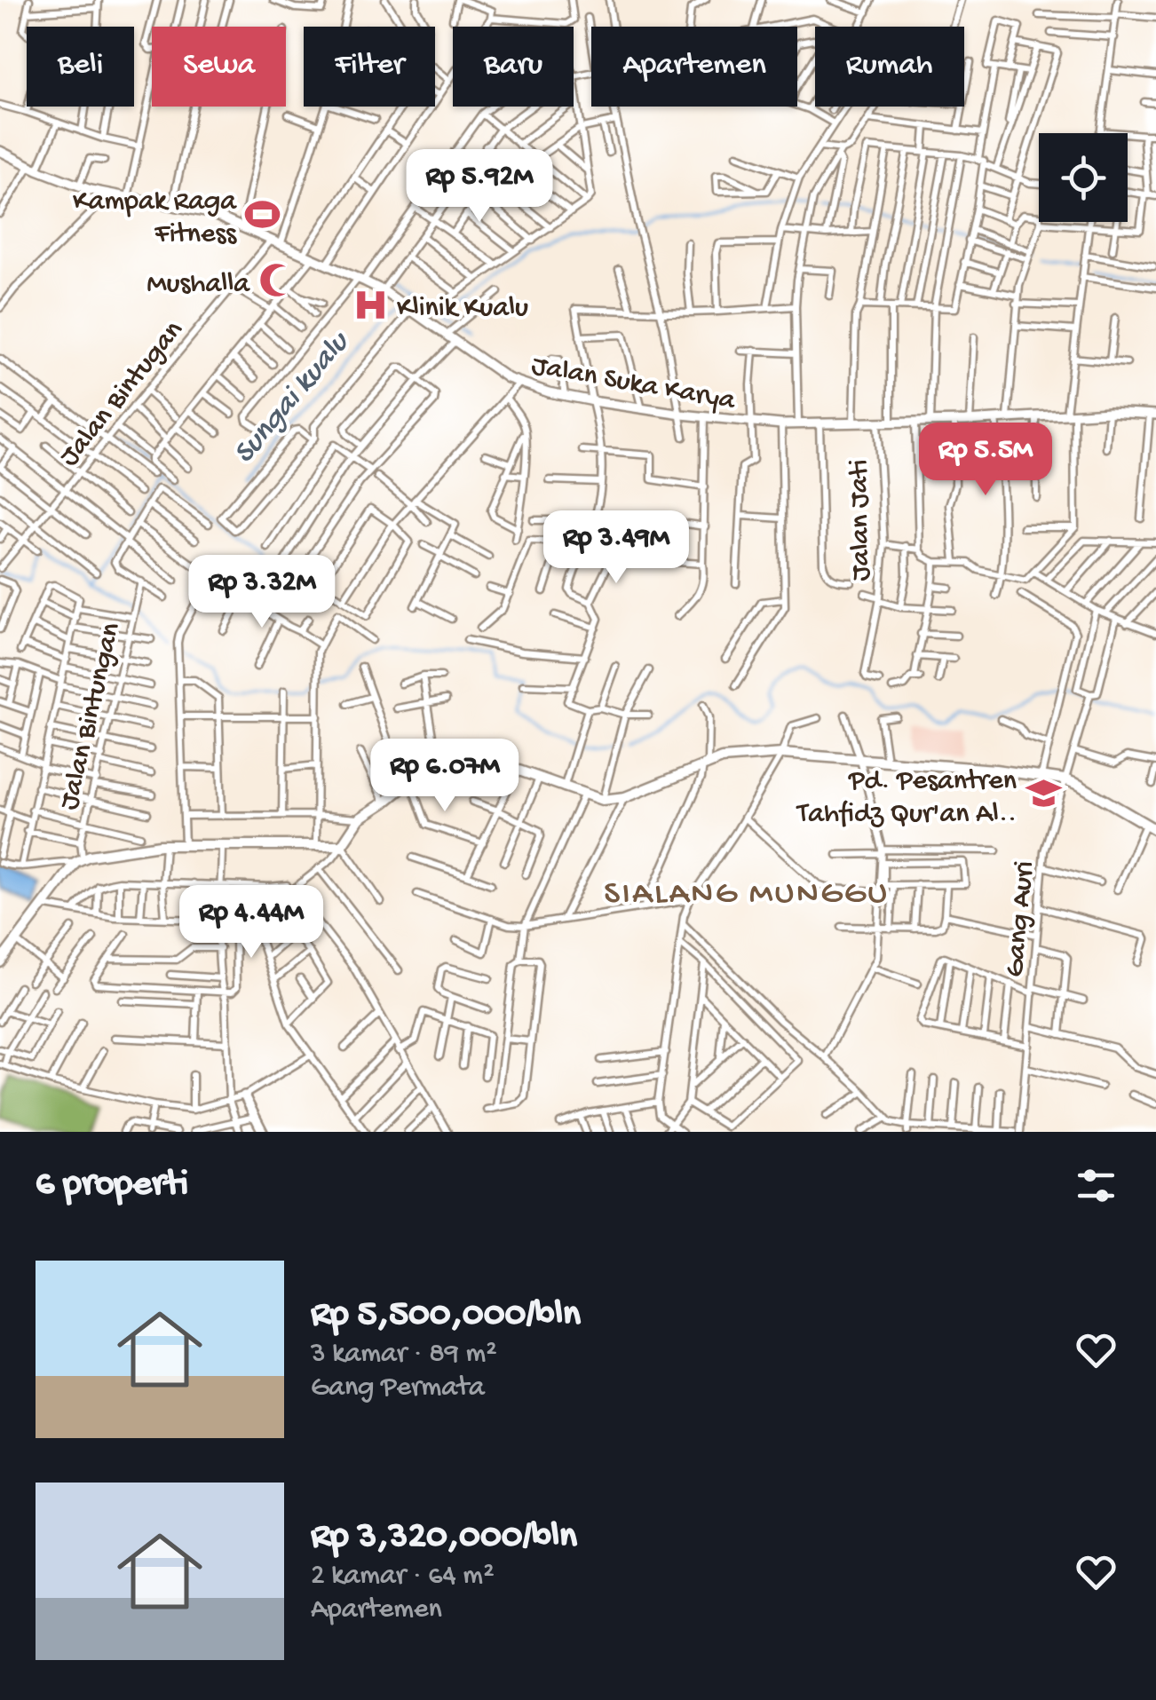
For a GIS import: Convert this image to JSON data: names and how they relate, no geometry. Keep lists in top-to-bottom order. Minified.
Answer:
{"streets":{"main road":["Jalan Suka Karya"],"street":["Jalan Bintugan","Jalan Jati","Jalan Bintungan","Gang Auri"]},"crossings":[["Jalan Suka Karya","Jalan Bintugan"],["Jalan Suka Karya","Jalan Jati"]],"districts":["SIALANG MUNGGU"],"water":["Sungai kualu"],"places":{"sports":["Kampak Raga Fitness"],"mosque":["Mushalla"],"hospital":["Klinik Kualu"],"school or university":["Pd. Pesantren Tahfidz Qur'an Al.."]},"page":{"chip":["Beli","Sewa","Filter","Baru","Apartemen","Rumah"],"price":["Rp 5.92M","Rp 5.5M","Rp 3.49M","Rp 3.32M","Rp 6.07M","Rp 4.44M"],"heading":"6 properti","list":[{"name":"Rp 5,500,000/bln","note":"3 kamar · 89 m² · Gang Permata"},{"name":"Rp 3,320,000/bln","note":"2 kamar · 64 m² · Apartemen"}]}}
